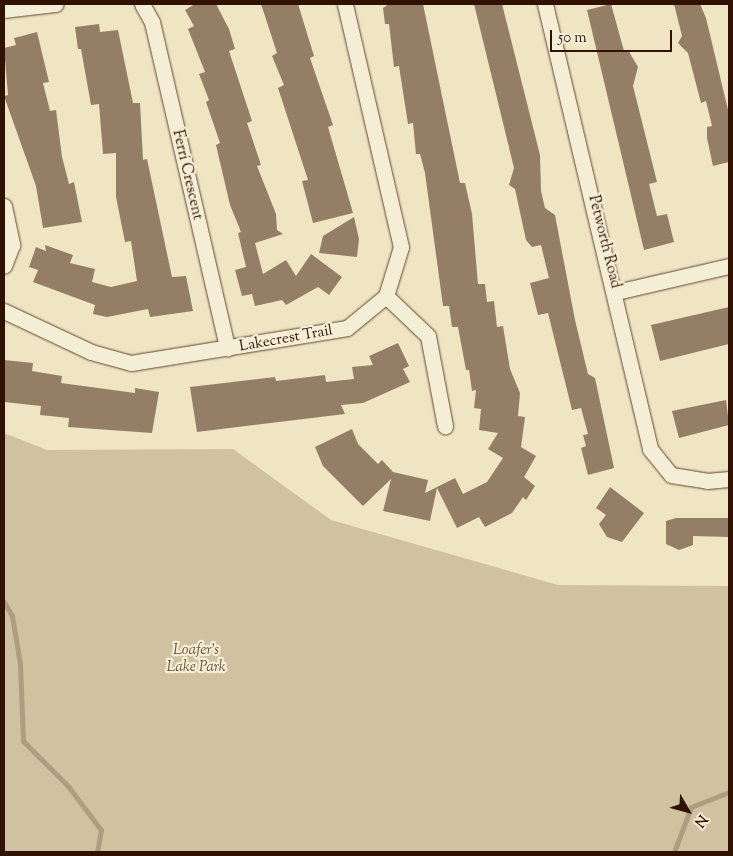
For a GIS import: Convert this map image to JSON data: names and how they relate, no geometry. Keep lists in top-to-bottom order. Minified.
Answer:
{"streets":{"street":["Ferri Crescent","Petworth Road","Lakecrest Trail"]},"crossings":[["Ferri Crescent","Lakecrest Trail"]],"parks":["Loafer's Lake Park"],"scale_bar":"50 m","north":"bottom right"}
